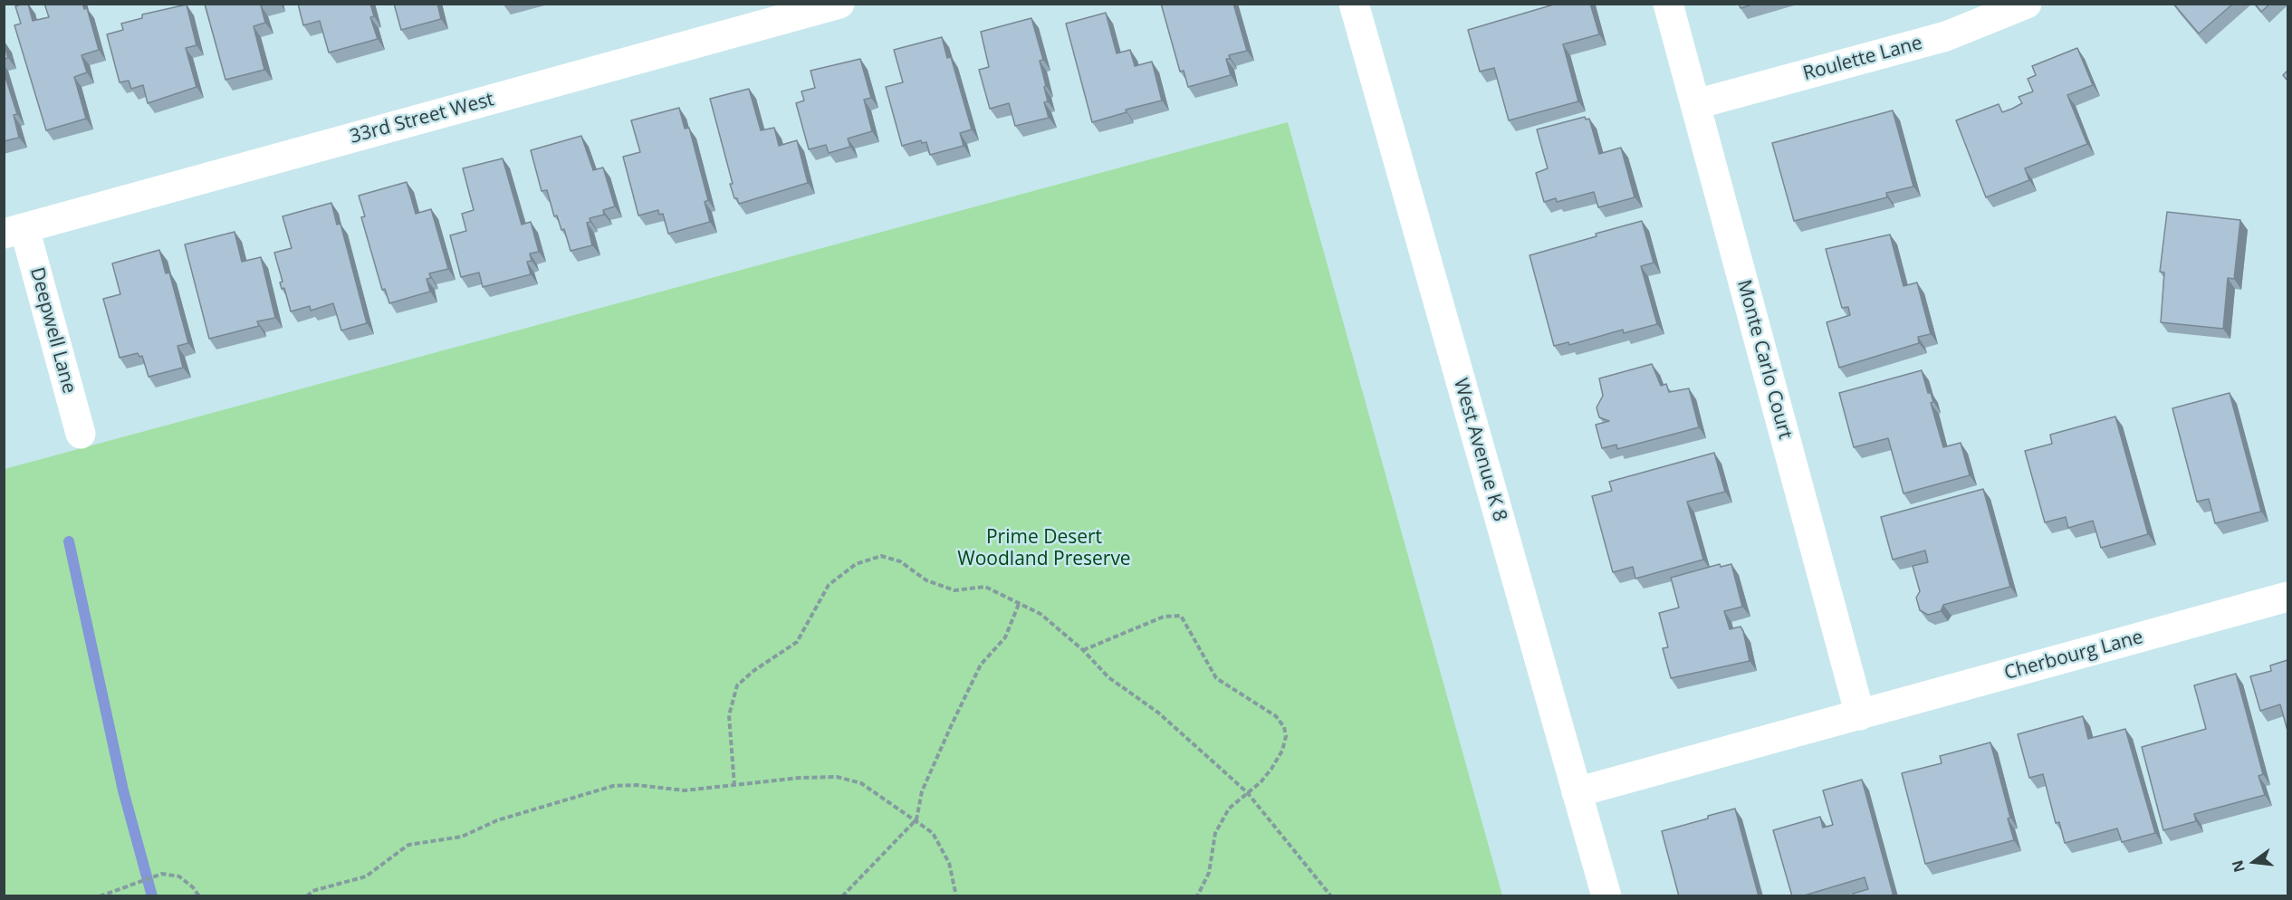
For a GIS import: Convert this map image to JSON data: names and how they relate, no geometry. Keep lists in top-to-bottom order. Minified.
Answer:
{"streets":{"street":["Roulette Lane","33rd Street West","Deepwell Lane","Monte Carlo Court","West Avenue K 8","Cherbourg Lane"]},"crossings":[["Roulette Lane","Monte Carlo Court"],["33rd Street West","Deepwell Lane"],["Monte Carlo Court","Cherbourg Lane"],["West Avenue K 8","Cherbourg Lane"]],"parks":["Prime Desert Woodland Preserve"],"north":"left"}
